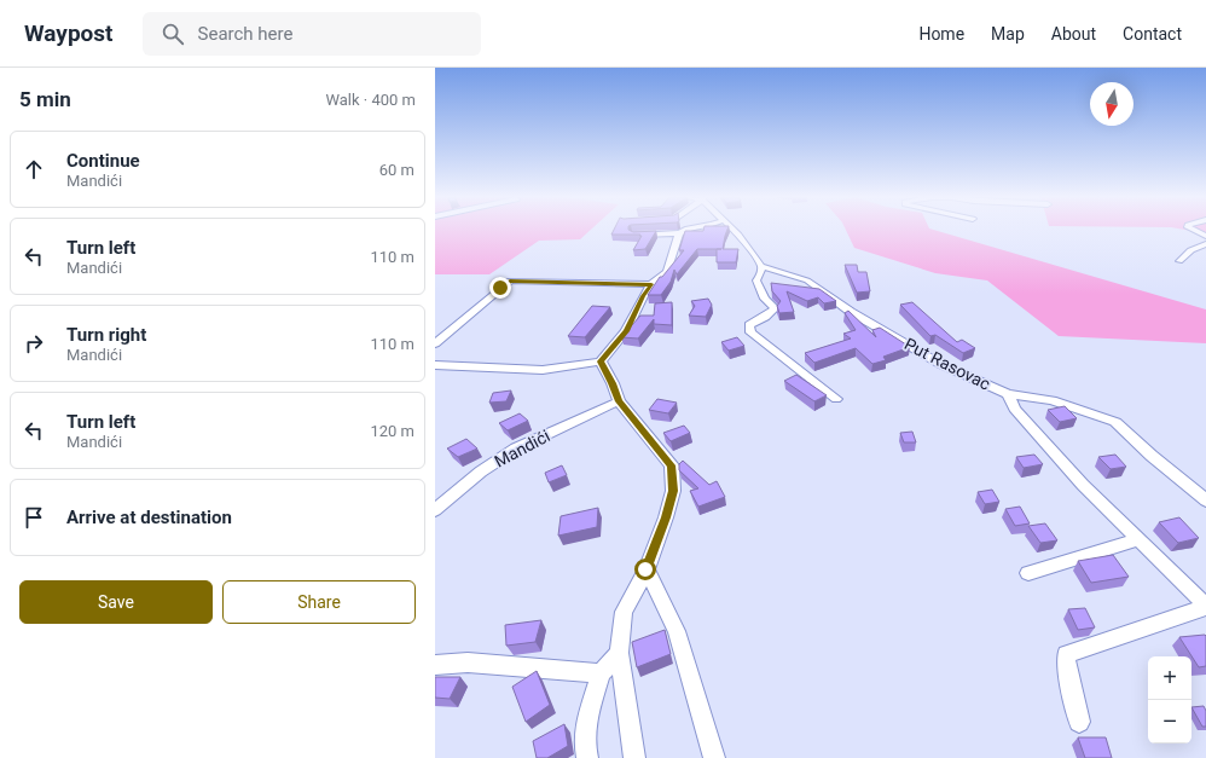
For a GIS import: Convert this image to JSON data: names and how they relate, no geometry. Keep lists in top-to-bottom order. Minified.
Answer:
{"streets":{"street":["Put Rasovac","Mandići"]},"north":"bottom","page":{"header":"Waypost","search":"Search here","nav":["Home","Map","About","Contact"],"heading":["5 min","Walk · 400 m"],"list":[["Continue","Mandići","60 m"],["Turn left","Mandići","110 m"],["Turn right","Mandići","110 m"],["Turn left","Mandići","120 m"],"Arrive at destination"],"buttons":["Save","Share"],"map_buttons":["+","−"]}}
